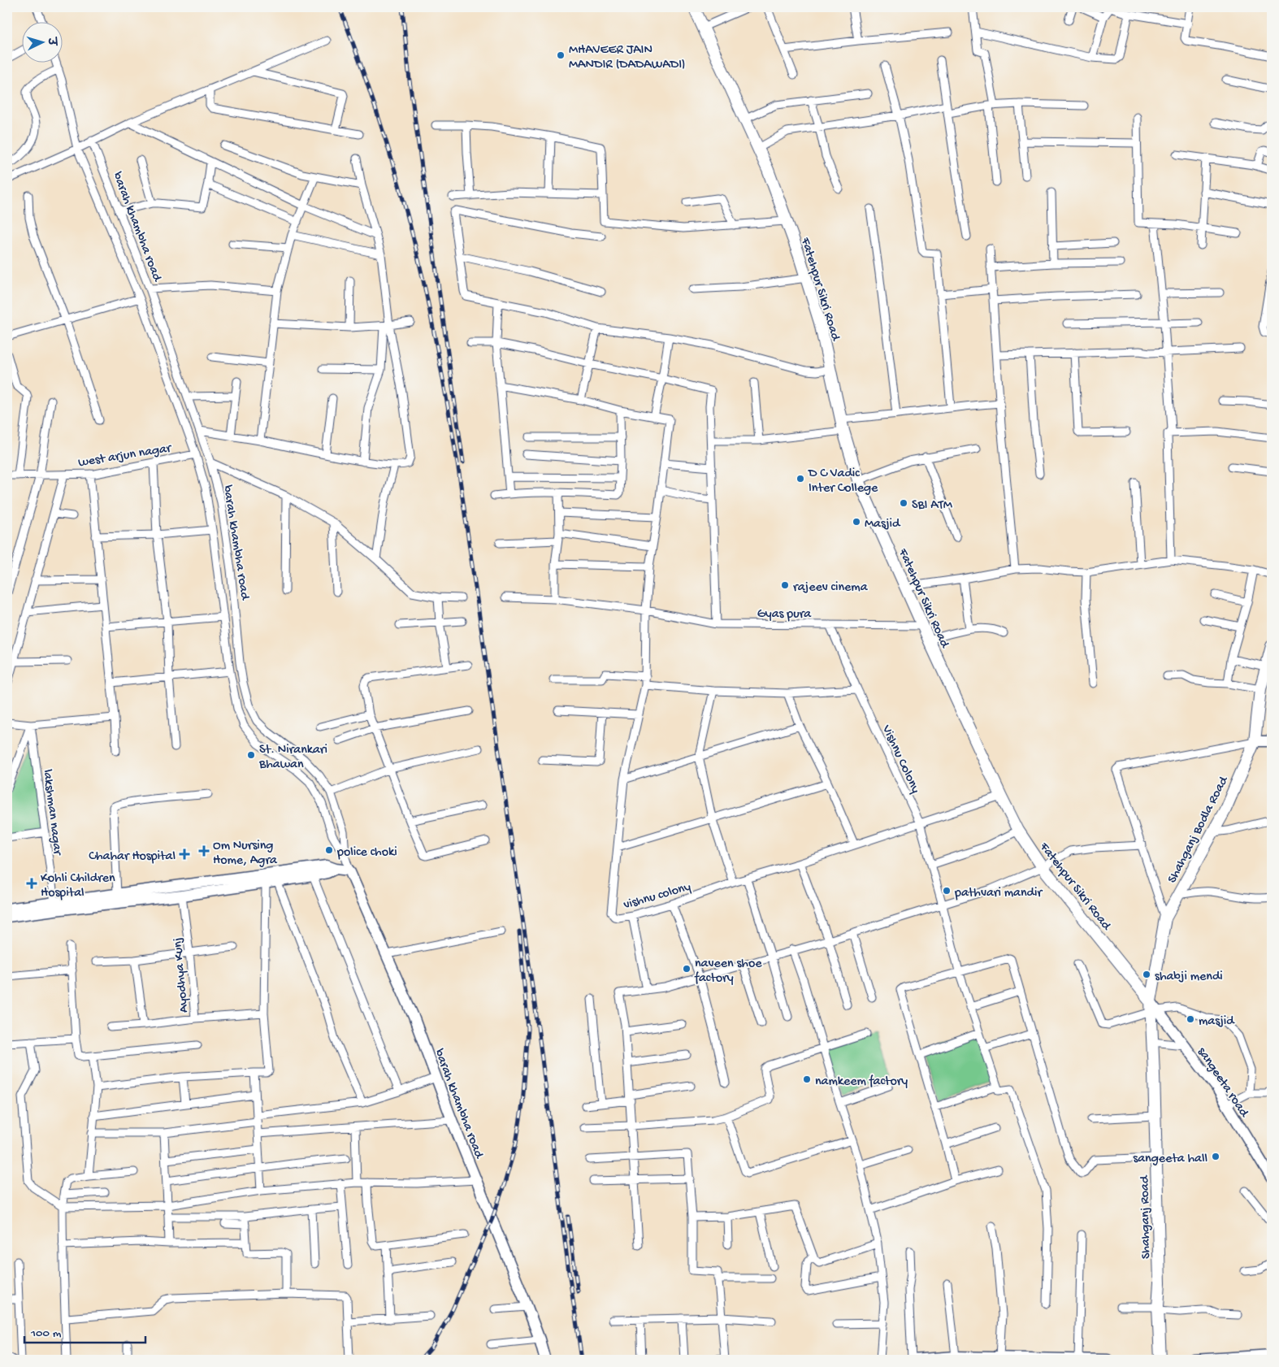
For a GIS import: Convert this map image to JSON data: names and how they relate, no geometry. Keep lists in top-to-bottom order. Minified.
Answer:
{"streets":{"main road":["Fatehpur Sikri Road","Shahganj Bodla Road","Shahganj Road"],"street":["barah khambha road","west arjun nagar","Gyas pura","Vishnu Colony","lakshman nagar","vishnu colony","Ayodhya Kunj","sangeeta road"]},"crossings":[["barah khambha road","west arjun nagar"],["Fatehpur Sikri Road","Gyas pura"],["Fatehpur Sikri Road","Shahganj Bodla Road"],["Fatehpur Sikri Road","vishnu colony"],["Fatehpur Sikri Road","sangeeta road"],["Fatehpur Sikri Road","Shahganj Road"],["Gyas pura","Vishnu Colony"],["Gyas pura","vishnu colony"],["Vishnu Colony","vishnu colony"],["Shahganj Bodla Road","sangeeta road"],["Shahganj Bodla Road","Shahganj Road"],["sangeeta road","Shahganj Road"]],"places":{"other":["MHAVEER JAIN MANDIR (DADAWADI)","D C Vadic Inter College","SBI ATM","Masjid","rajeev cinema","St. Nirankari Bhawan","police choki","pathvari mandir","naveen shoe factory","shabji mendi","masjid","namkeem factory","sangeeta hall"],"health":["Om Nursing Home, Agra","Chahar Hospital","Kohli Children Hospital"]},"scale_bar":"100 m","north":"right"}
